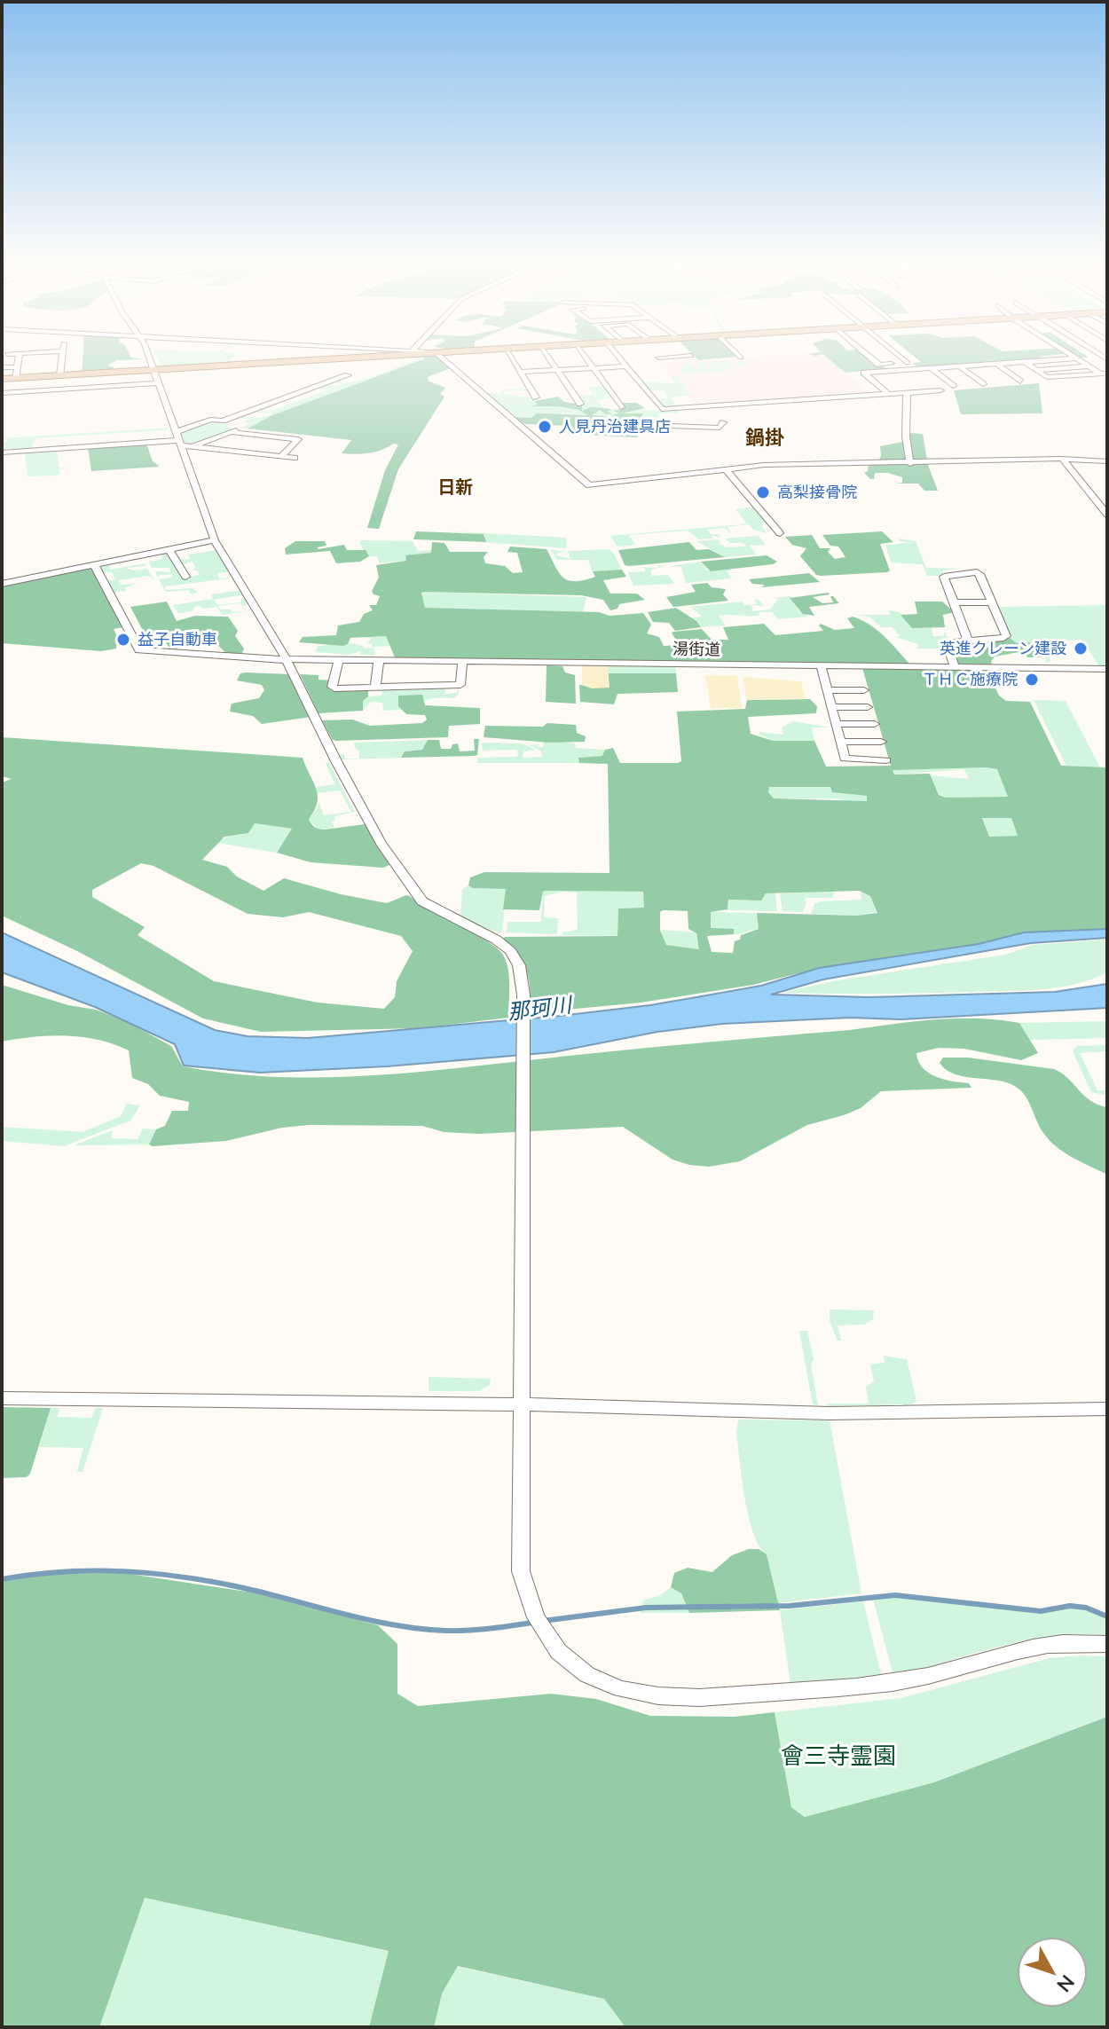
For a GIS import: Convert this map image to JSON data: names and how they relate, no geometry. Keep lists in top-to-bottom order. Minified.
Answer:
{"streets":{"street":["湯街道"]},"districts":["鍋掛","日新"],"water":["那珂川"],"parks":["會三寺霊園"],"places":["人見丹治建具店","高梨接骨院","益子自動車","英進クレーン建設","ＴＨＣ施療院"],"north":"bottom right"}
